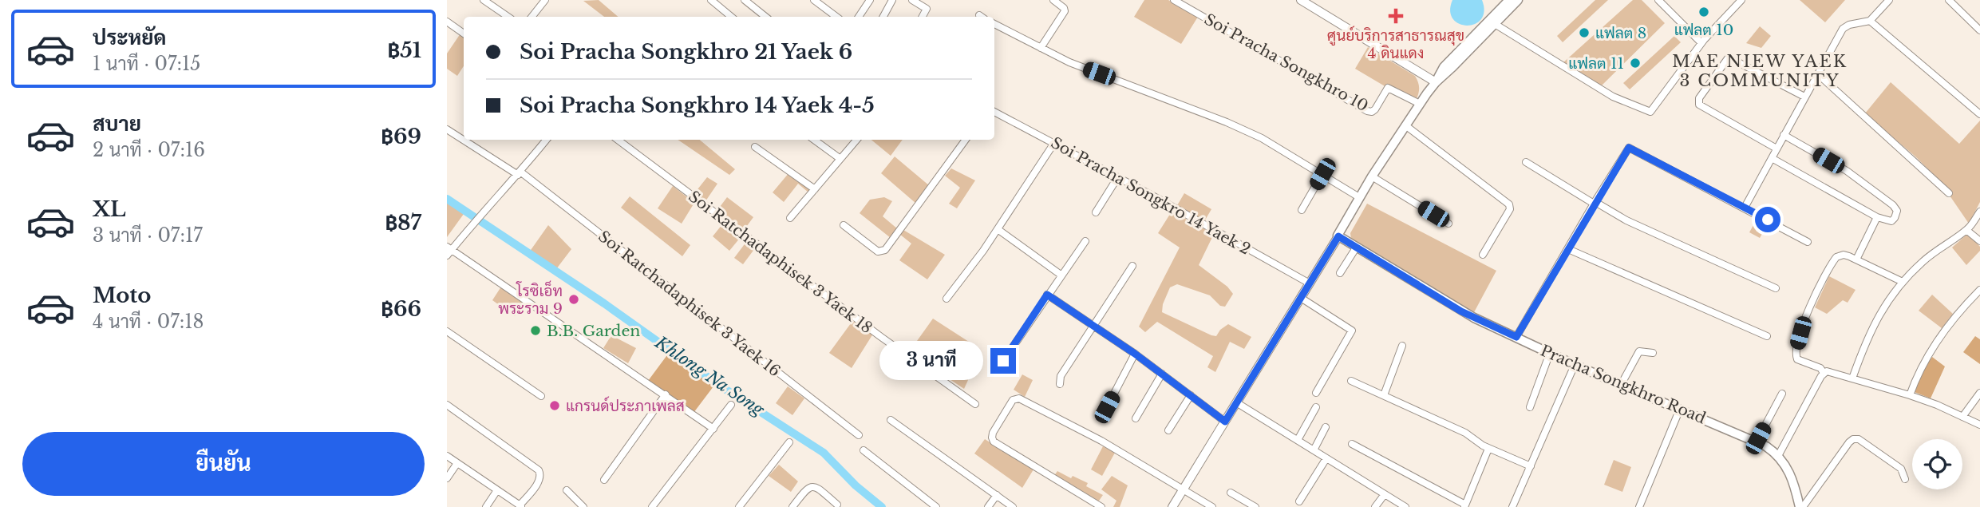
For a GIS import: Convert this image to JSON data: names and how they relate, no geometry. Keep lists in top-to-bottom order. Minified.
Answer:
{"streets":{"main road":["Pracha Songkhro Road"],"street":["Soi Pracha Songkhro 10","Soi Pracha Songkro 14 Yaek 2","Soi Ratchadaphisek 3 Yaek 18","Soi Ratchadaphisek 3 Yaek 16"]},"districts":["MAE NIEW YAEK 3 COMMUNITY"],"water":["Khlong Na Song"],"places":{"other":["แฟลต 10","แฟลต 8","แฟลต 11","โรซิเอ็ท พระราม 9","B.B. Garden","แกรนด์ประภาเพลส"],"health":["ศูนย์บริการสาธารณสุข 4 ดินแดง"]},"page":{"list":[{"name":"ประหยัด","note":"1 นาที · 07:15","value":"฿51"},{"name":"สบาย","note":"2 นาที · 07:16","value":"฿69"},{"name":"XL","note":"3 นาที · 07:17","value":"฿87"},{"name":"Moto","note":"4 นาที · 07:18","value":"฿66"}],"banner":["Soi Pracha Songkhro 21 Yaek 6","Soi Pracha Songkhro 14 Yaek 4-5"],"bubble":"3 นาที","buttons":"ยืนยัน"}}
